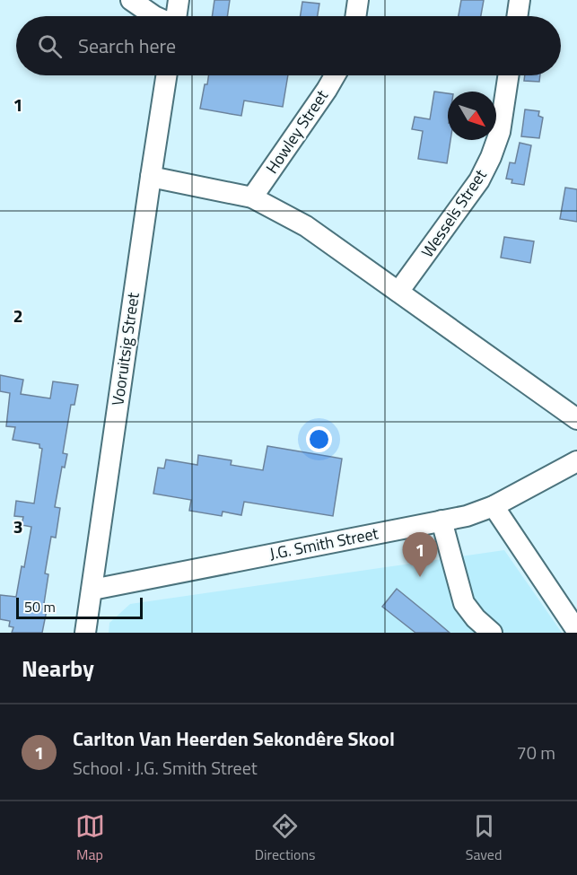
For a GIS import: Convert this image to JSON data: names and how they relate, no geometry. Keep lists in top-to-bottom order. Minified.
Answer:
{"streets":{"street":["Howley Street","Wessels Street","Vooruitsig Street","J.G. Smith Street"]},"crossings":[["Vooruitsig Street","J.G. Smith Street"]],"scale_bar":"50 m","north":"bottom right","page":{"search":"Search here","pins":"1","scale":"50 m","heading":"Nearby","list":[{"mark":"1","name":"Carlton Van Heerden Sekondêre Skool","note":"School · J.G. Smith Street","value":"70 m"}],"nav":["Map","Directions","Saved"]},"grid":{"rows":["1","2","3"]}}
